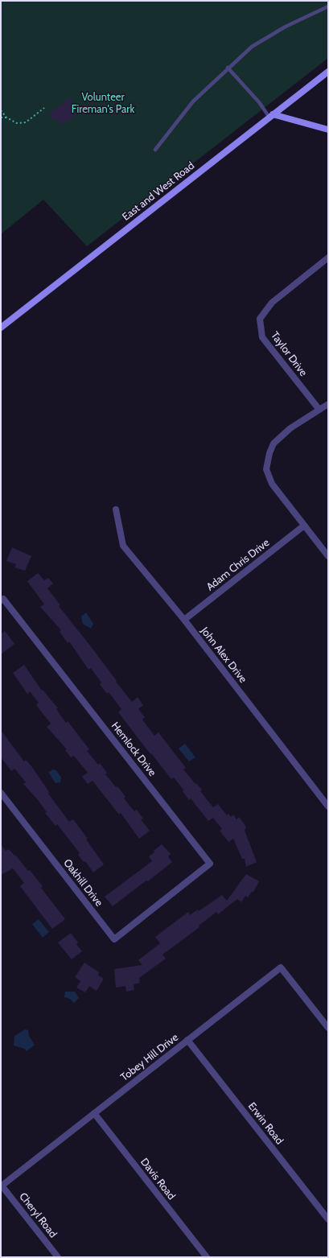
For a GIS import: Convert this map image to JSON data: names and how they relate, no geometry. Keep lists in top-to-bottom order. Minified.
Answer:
{"streets":{"street":["East and West Road","Taylor Drive","Adam Chris Drive","John Alex Drive","Hemlock Drive","Oakhill Drive","Tobey Hill Drive","Erwin Road","Davis Road","Cheryl Road"]},"crossings":[["Adam Chris Drive","John Alex Drive"],["Hemlock Drive","Oakhill Drive"],["Tobey Hill Drive","Erwin Road"],["Tobey Hill Drive","Davis Road"],["Tobey Hill Drive","Cheryl Road"]],"parks":["Volunteer Fireman's Park"]}
